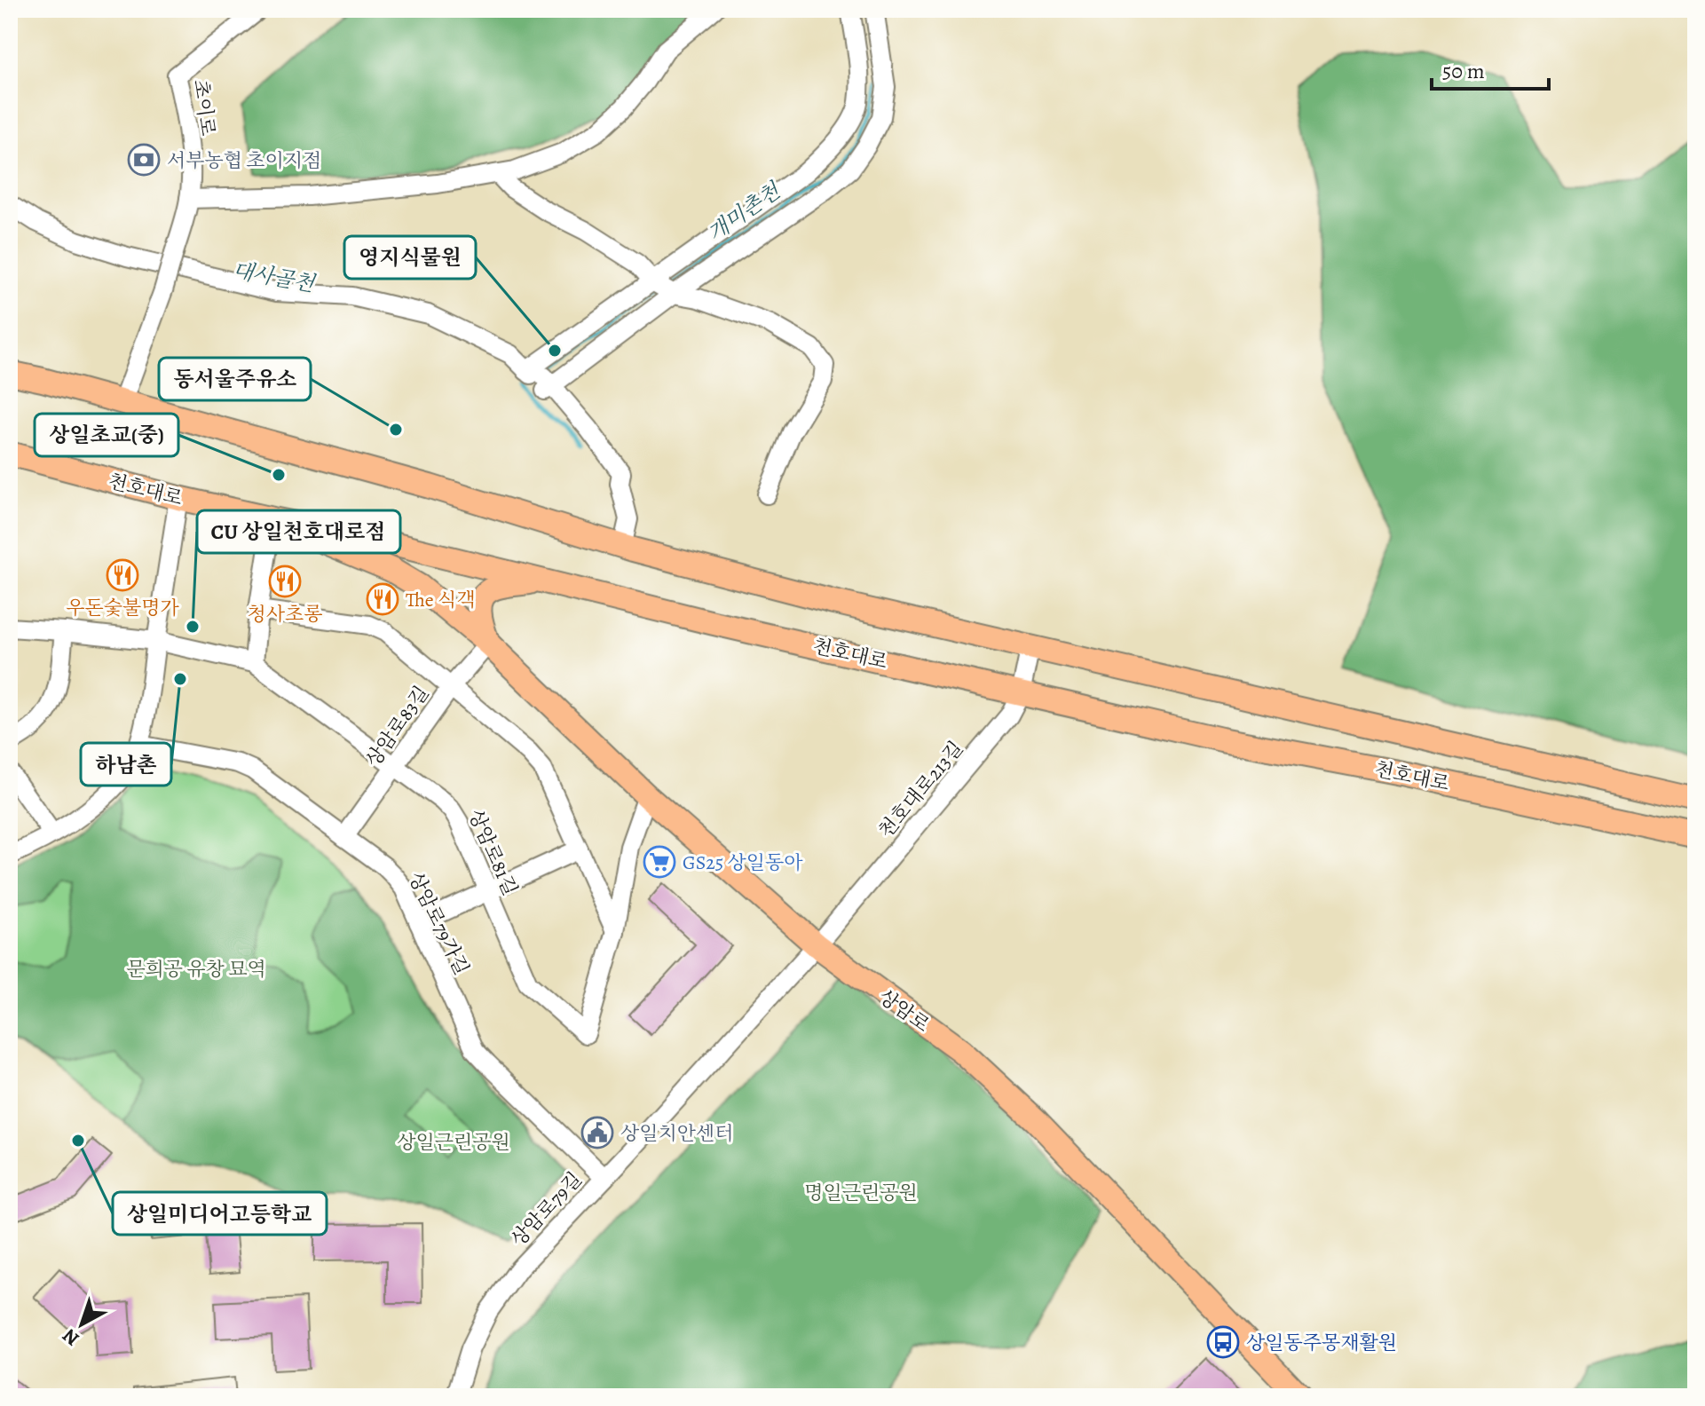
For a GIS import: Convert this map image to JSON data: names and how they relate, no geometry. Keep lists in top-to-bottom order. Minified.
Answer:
{"streets":{"main road":["천호대로","상암로"],"street":["초이로","상암로83길","천호대로213길","상암로81길","상암로79가길","상암로79길"]},"crossings":[["초이로","천호대로"],["천호대로","천호대로213길"],["천호대로","상암로"],["상암로83길","상암로81길"],["상암로83길","상암로79가길"],["상암로83길","상암로"],["천호대로213길","상암로"],["천호대로213길","상암로79길"],["상암로81길","상암로"],["상암로79가길","상암로79길"],["상암로","상암로79길"]],"water":["개미촌천","대사골천"],"parks":["문희공 유창 묘역","상일근린공원","명일근린공원"],"places":{"bank":["서부농협 초이지점"],"other":["영지식물원","동서울주유소","상일초교(중)","CU 상일천호대로점","하남촌","상일미디어고등학교"],"restaurant":["우돈숯불명가","청사초롱","The 식객"],"supermarket":["GS25 상일동아"],"public building":["상일치안센터"],"bus stop":["상일동주몽재활원"]},"scale_bar":"50 m","north":"bottom left"}
